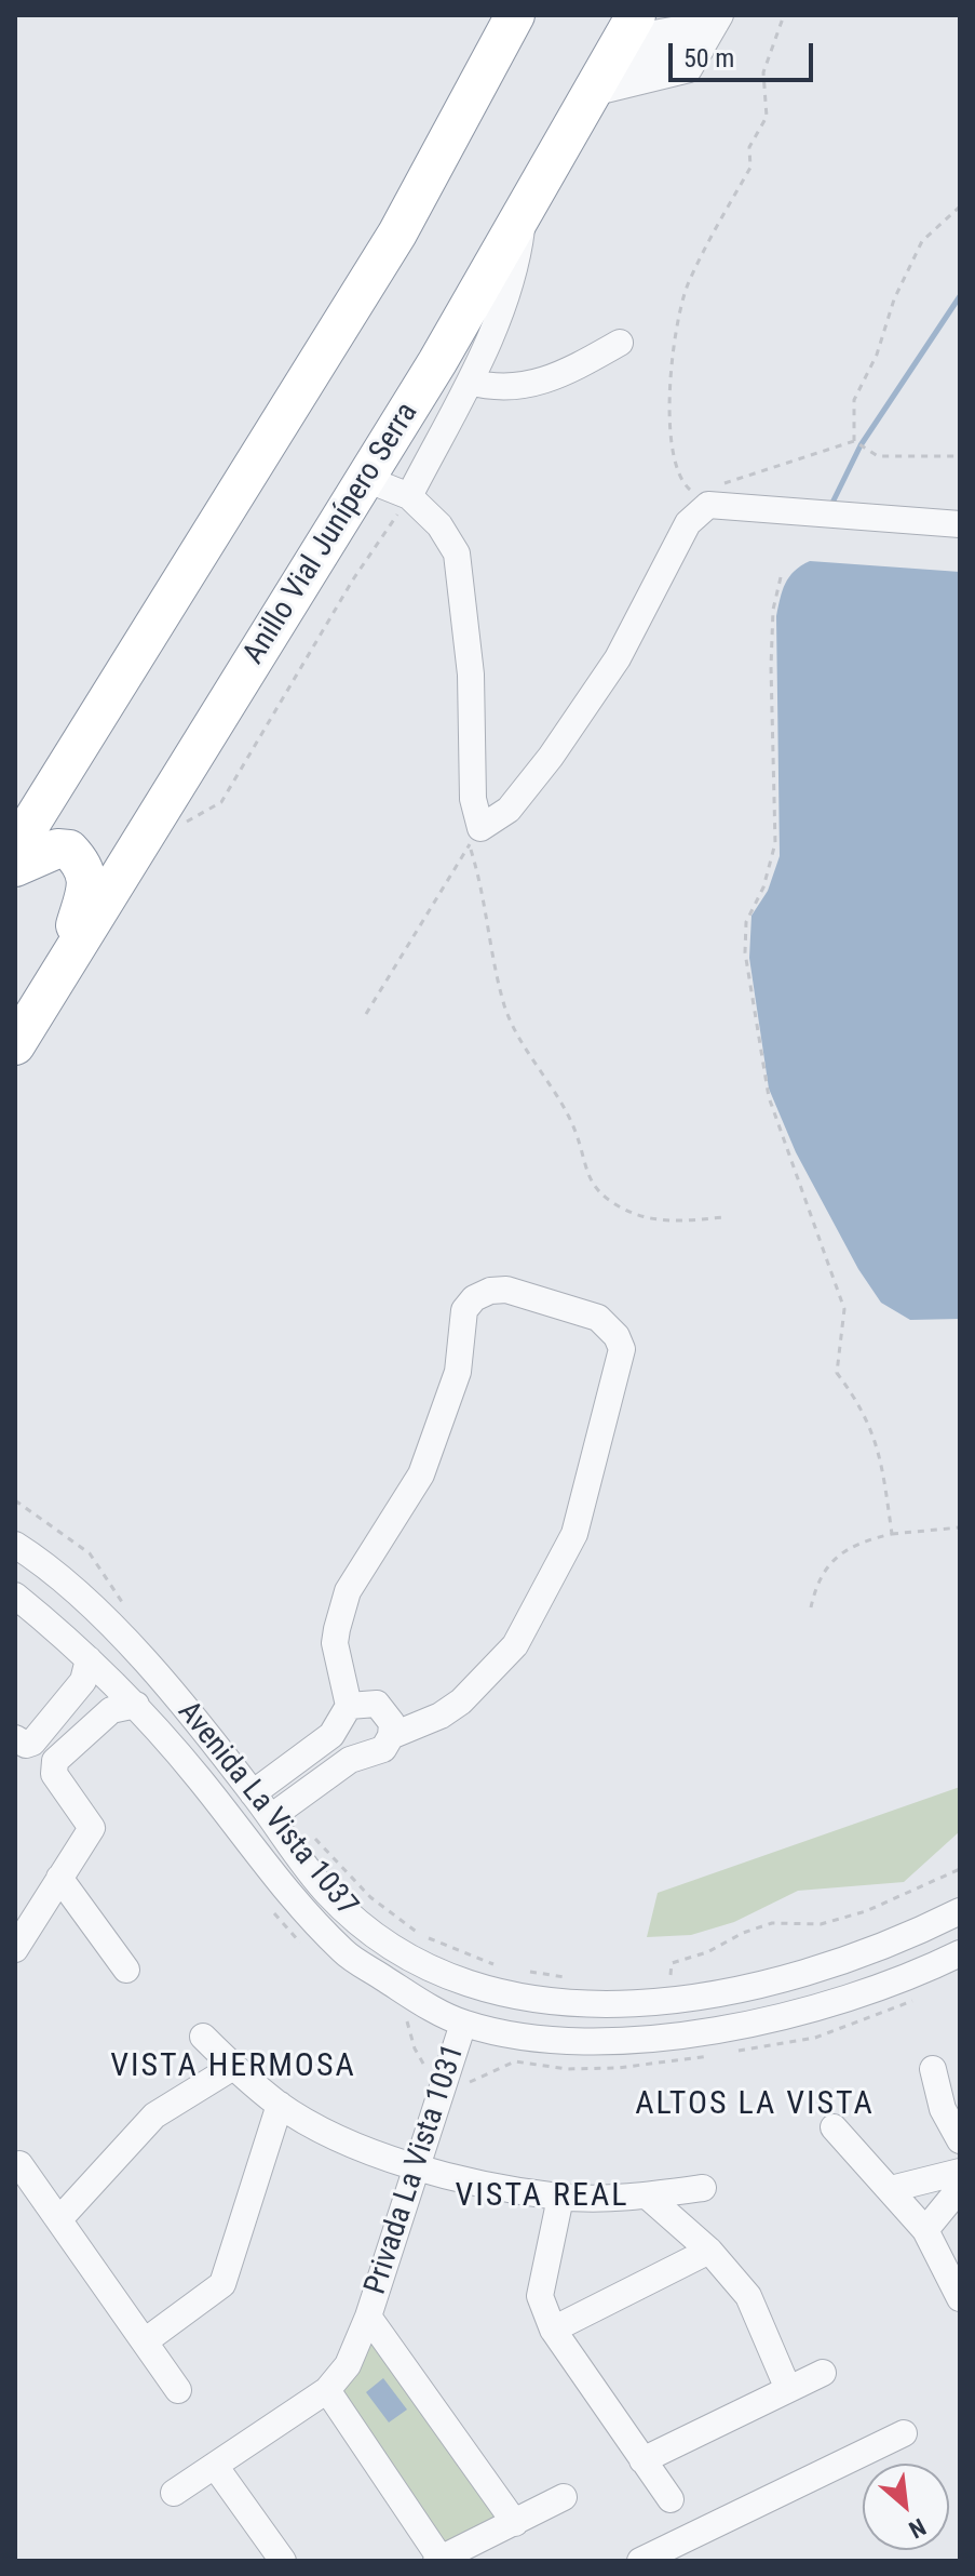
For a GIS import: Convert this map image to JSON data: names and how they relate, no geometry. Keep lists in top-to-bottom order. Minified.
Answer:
{"streets":{"highway":["Anillo Vial Junípero Serra"],"street":["Avenida La Vista 1037","Privada La Vista 1031"]},"crossings":[["Avenida La Vista 1037","Privada La Vista 1031"]],"districts":["VISTA HERMOSA","ALTOS LA VISTA","VISTA REAL"],"scale_bar":"50 m","north":"bottom right"}
